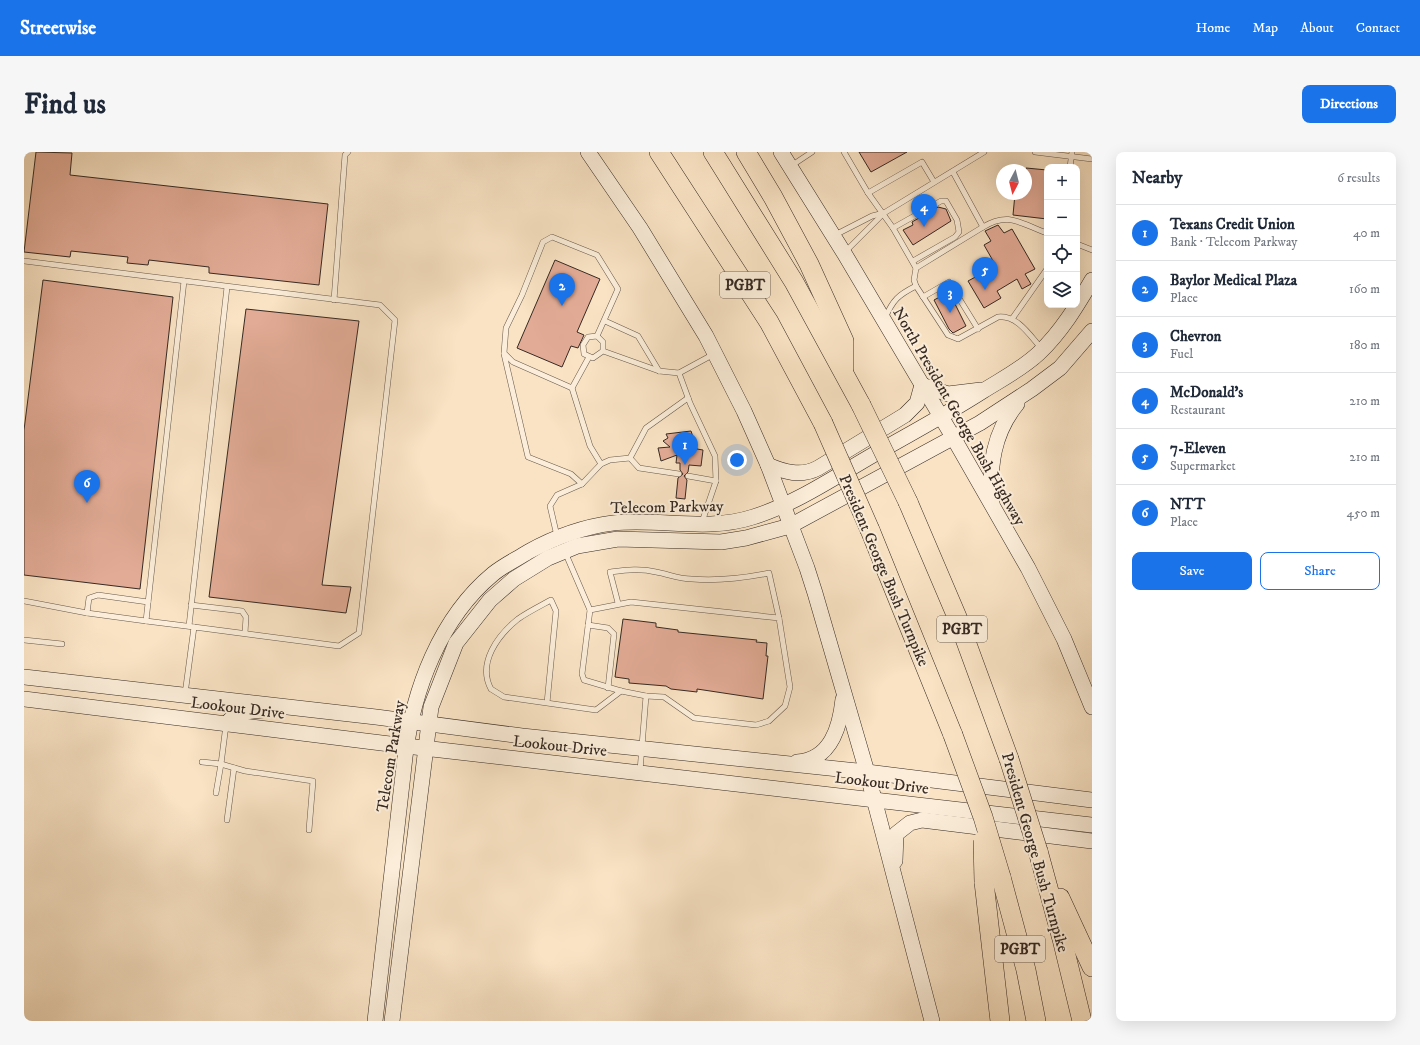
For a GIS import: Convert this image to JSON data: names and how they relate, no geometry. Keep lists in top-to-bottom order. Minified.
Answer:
{"streets":{"highway":["PGBT","President George Bush Turnpike"],"main road":["North President George Bush Highway","Telecom Parkway","Lookout Drive"]},"crossings":[["PGBT","President George Bush Turnpike"],["North President George Bush Highway","Telecom Parkway"],["Telecom Parkway","Lookout Drive"]],"north":"bottom","page":{"header":"Streetwise","nav":["Home","Map","About","Contact"],"buttons":["Directions",["Save","Share"]],"title":"Find us","heading":["Nearby","6 results"],"map_buttons":["+","−"],"pins":["4","5","2","3","1","6"],"list":[{"mark":"1","name":"Texans Credit Union","note":"Bank · Telecom Parkway","value":"40 m"},{"mark":"2","name":"Baylor Medical Plaza","note":"Place","value":"160 m"},{"mark":"3","name":"Chevron","note":"Fuel","value":"180 m"},{"mark":"4","name":"McDonald's","note":"Restaurant","value":"210 m"},{"mark":"5","name":"7-Eleven","note":"Supermarket","value":"210 m"},{"mark":"6","name":"NTT","note":"Place","value":"450 m"}]}}
